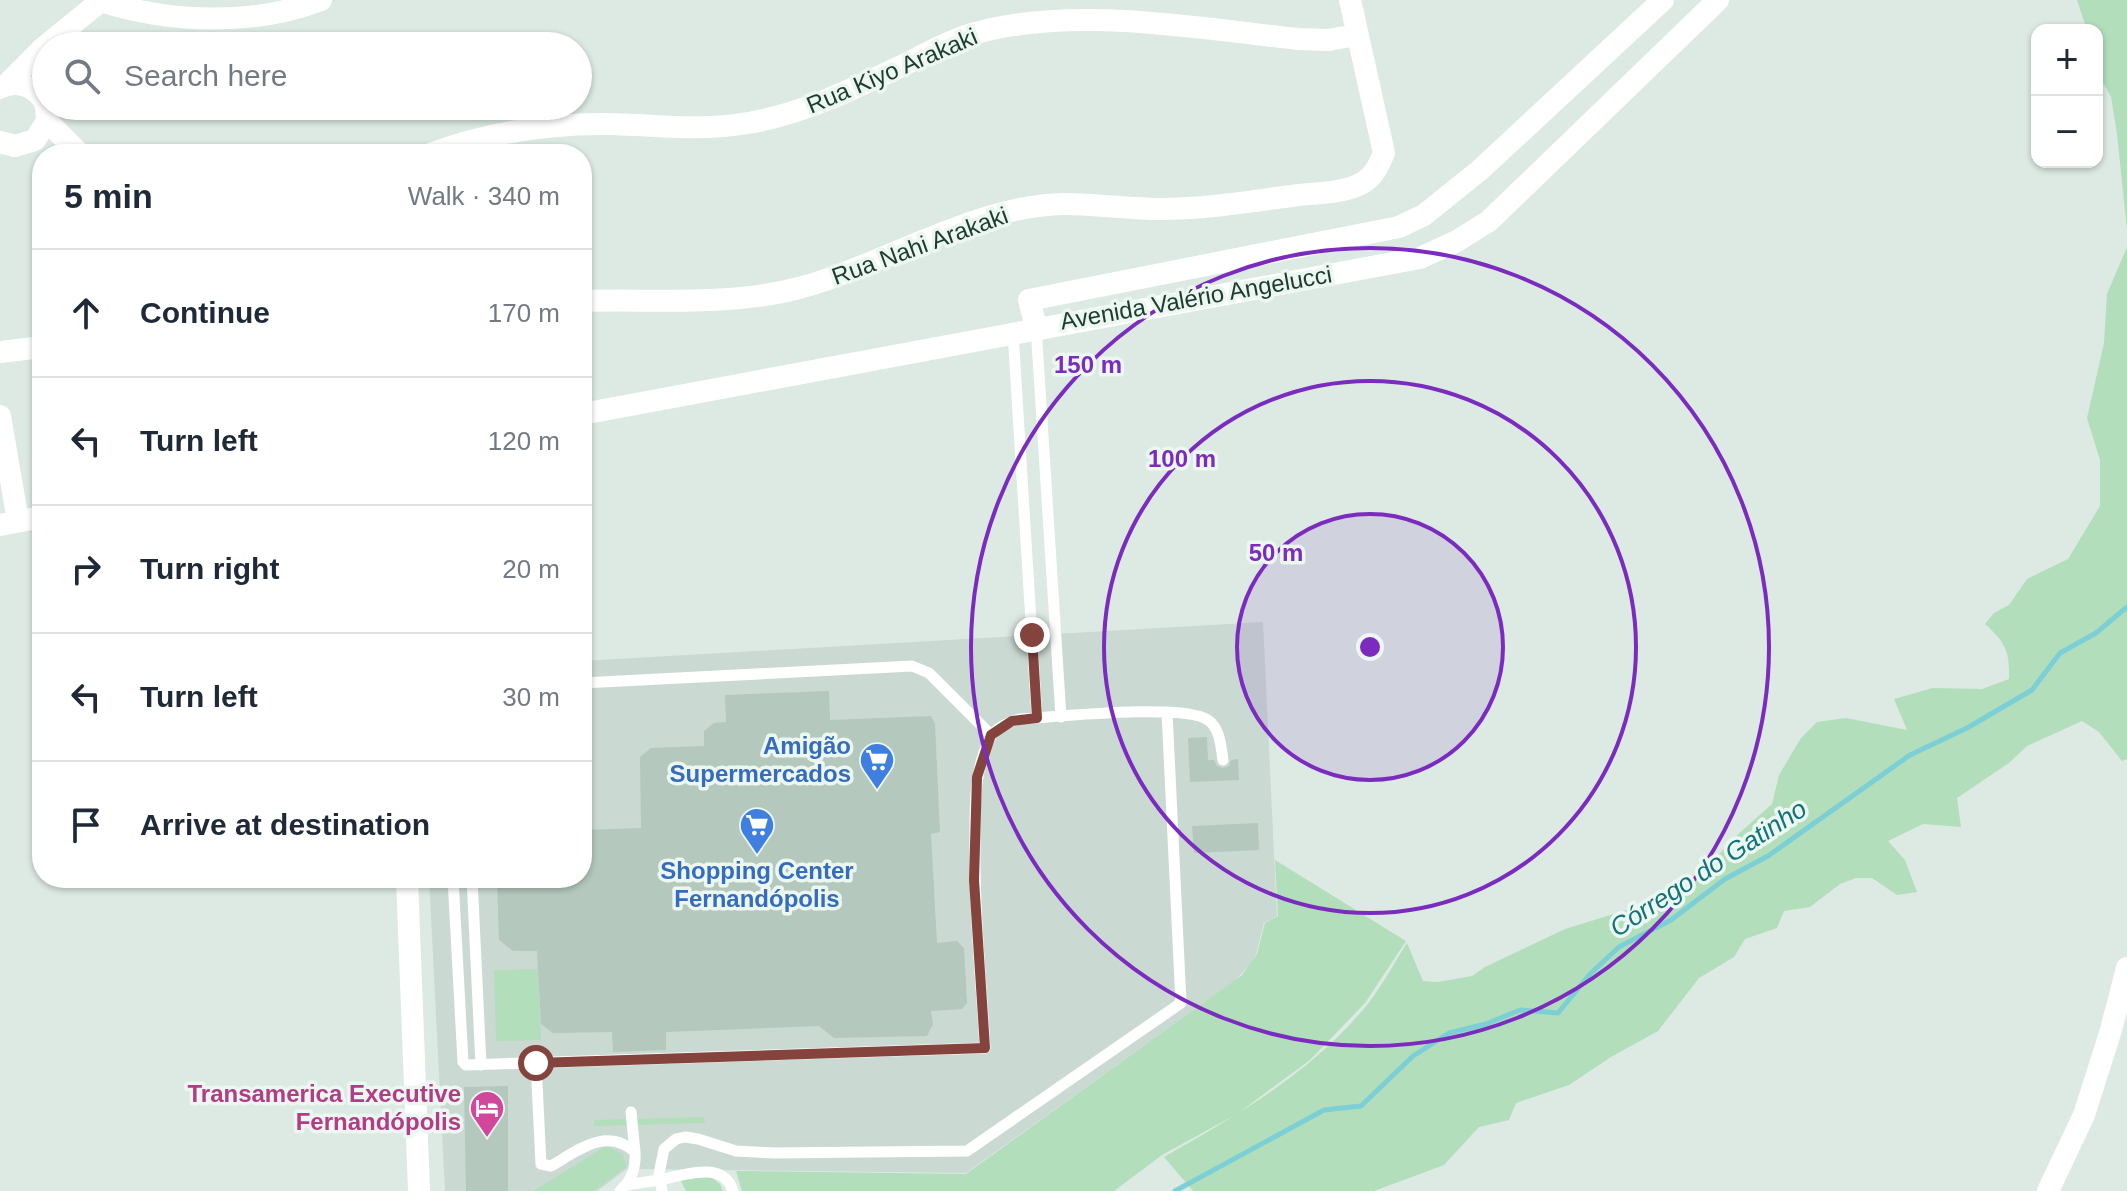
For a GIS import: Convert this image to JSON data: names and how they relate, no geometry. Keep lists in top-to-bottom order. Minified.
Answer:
{"streets":{"street":["Rua Kiyo Arakaki","Rua Nahi Arakaki","Avenida Valério Angelucci"]},"crossings":[["Rua Kiyo Arakaki","Rua Nahi Arakaki"]],"water":["Córrego do Gatinho"],"places":{"supermarket":["Amigão Supermercados","Shopping Center Fernandópolis"],"hotel":["Transamerica Executive Fernandópolis"]},"page":{"map_buttons":["+","−"],"search":"Search here","heading":["5 min","Walk · 340 m"],"list":[["Continue","170 m"],["Turn left","120 m"],["Turn right","20 m"],["Turn left","30 m"],"Arrive at destination"]},"rings":["150 m","100 m","50 m"]}
